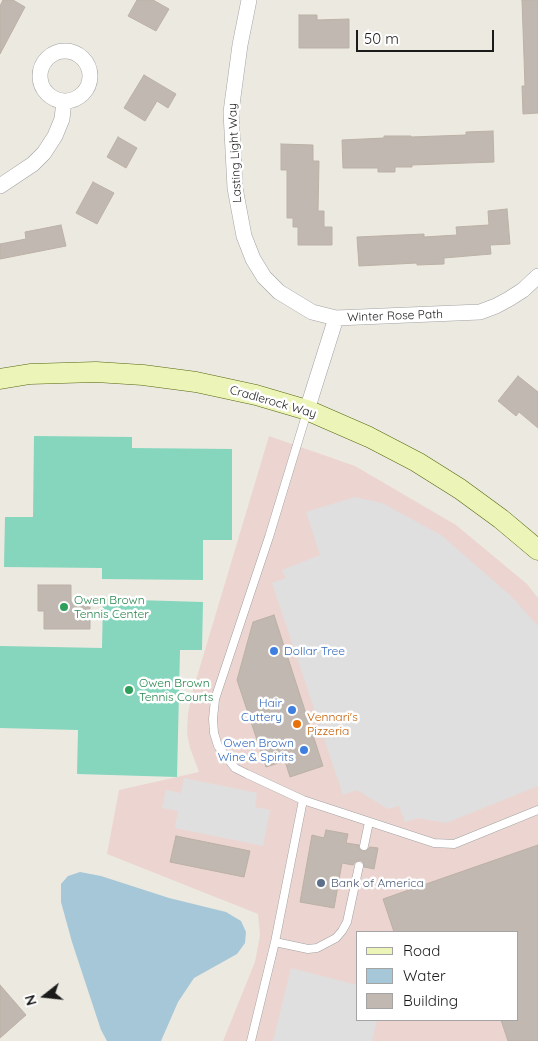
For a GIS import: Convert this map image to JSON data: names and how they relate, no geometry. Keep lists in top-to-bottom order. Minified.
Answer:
{"streets":{"street":["Lasting Light Way","Winter Rose Path","Cradlerock Way"]},"crossings":[["Lasting Light Way","Winter Rose Path"],["Winter Rose Path","Cradlerock Way"]],"places":["Owen Brown Tennis Center","Dollar Tree","Owen Brown Tennis Courts","Hair Cuttery","Vennari's Pizzeria","Owen Brown Wine & Spirits","Bank of America"],"legend":["Road","Water","Building"],"scale_bar":"50 m","north":"left"}
